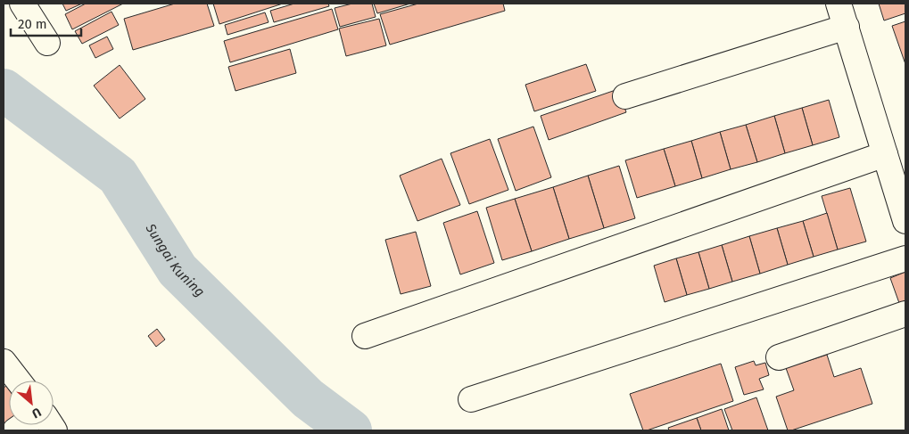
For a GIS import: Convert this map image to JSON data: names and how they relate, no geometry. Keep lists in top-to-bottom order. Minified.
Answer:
{"water":["Sungai Kuning"],"scale_bar":"20 m","north":"bottom right"}
